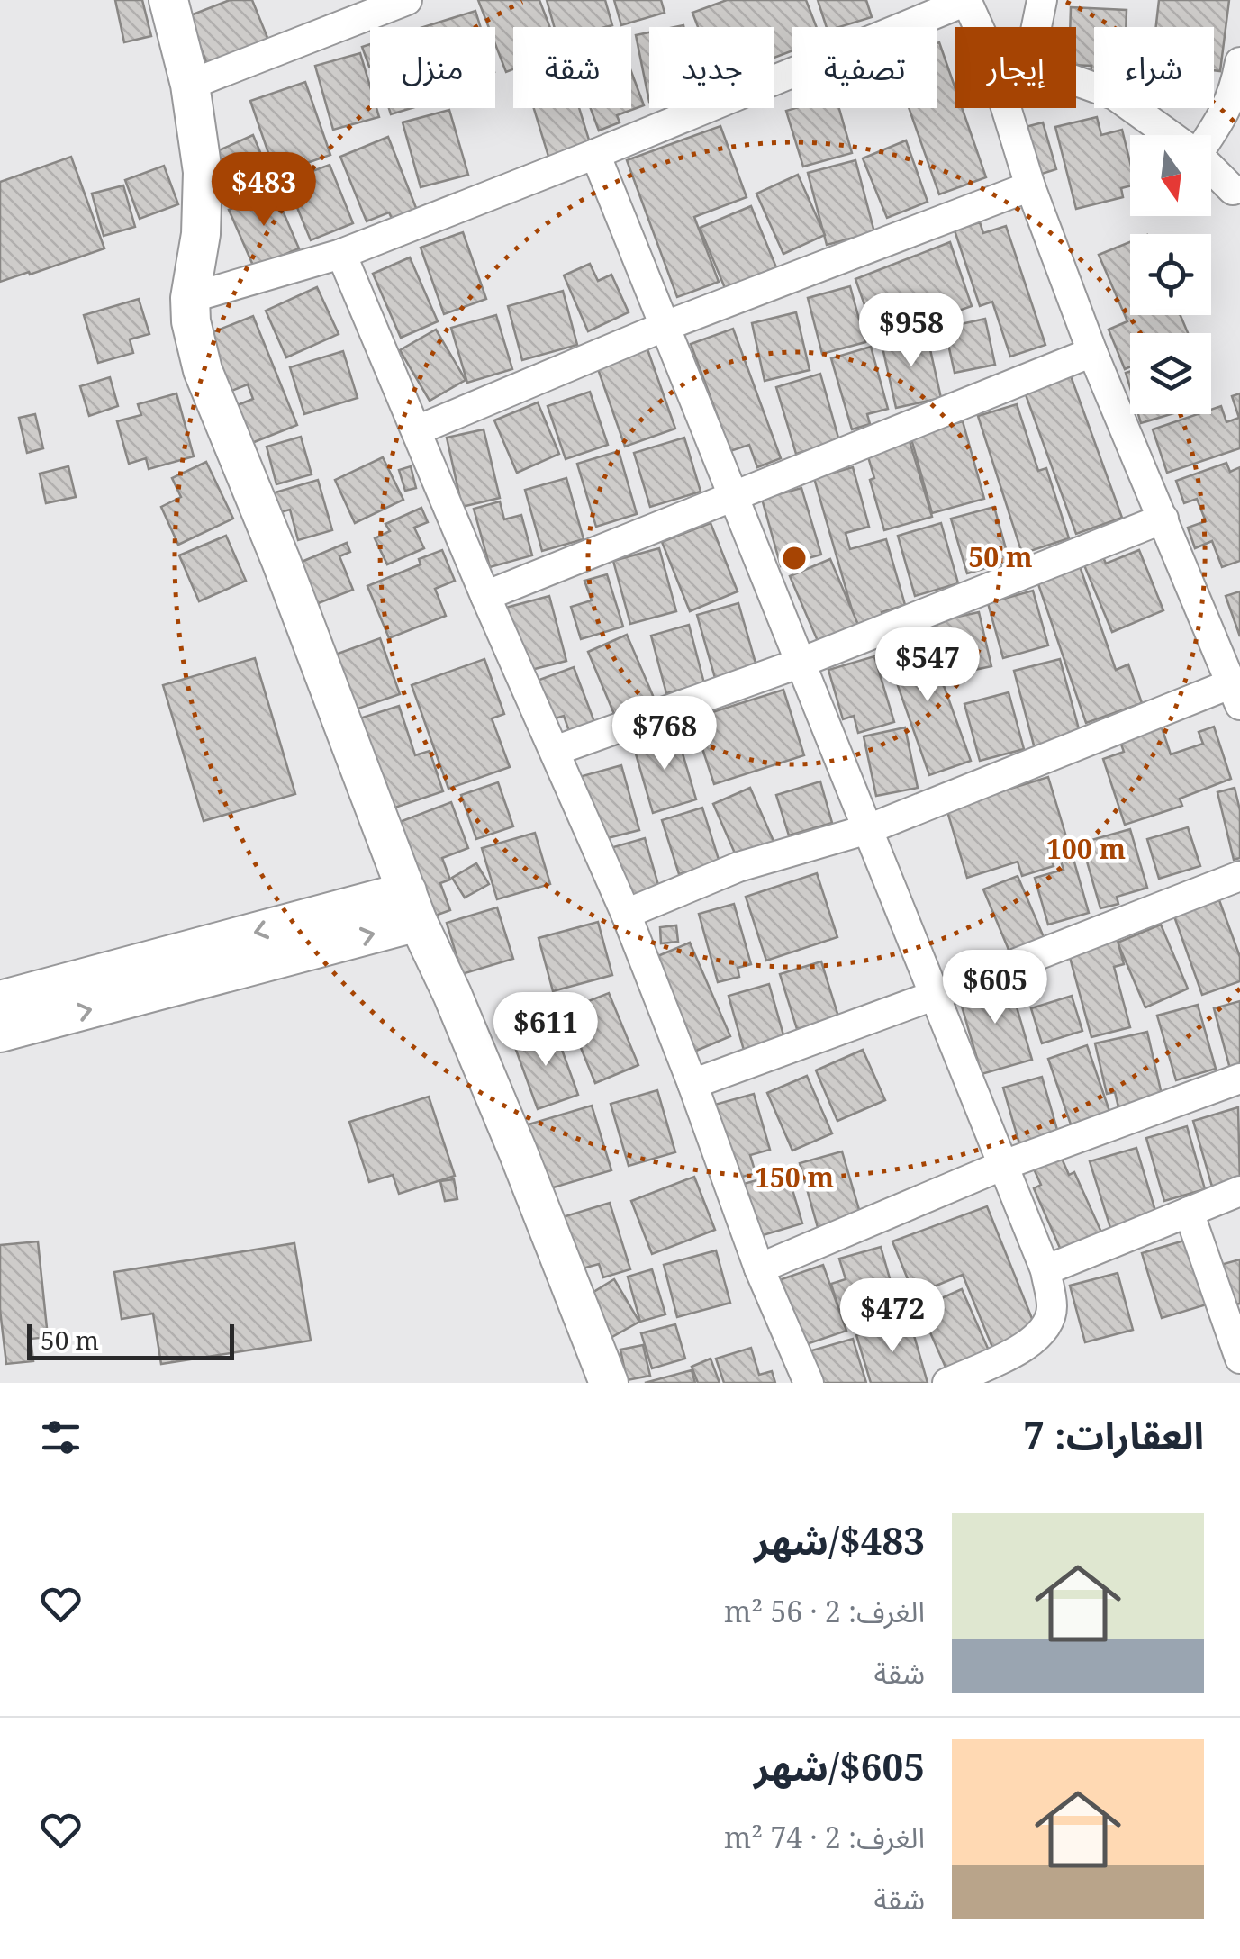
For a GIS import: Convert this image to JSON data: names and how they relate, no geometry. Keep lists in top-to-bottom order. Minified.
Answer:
{"scale_bar":"50 m","north":"bottom","page":{"chip":["شراء","إيجار","تصفية","جديد","شقة","منزل"],"price":["$483","$958","$547","$768","$605","$611","$472"],"scale":"50 m","heading":"العقارات: 7","list":[{"name":"$483/شهر","note":"الغرف: 2 · 56 m² · شقة"},{"name":"$605/شهر","note":"الغرف: 2 · 74 m² · شقة"}]},"rings":["50 m","100 m","150 m"]}
